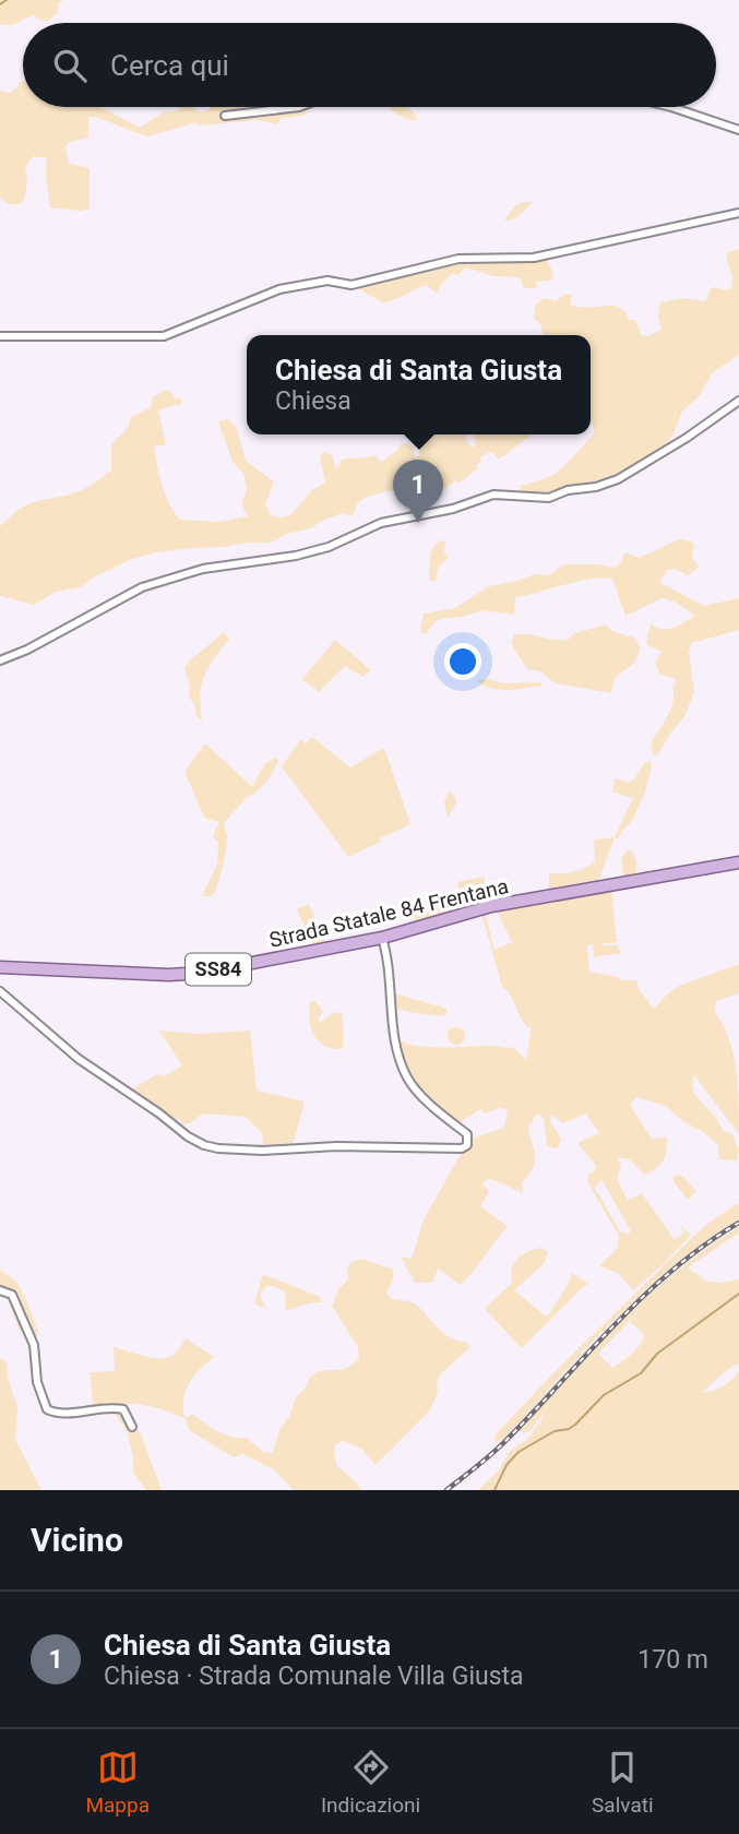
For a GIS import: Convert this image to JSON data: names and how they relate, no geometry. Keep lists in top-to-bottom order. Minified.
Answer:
{"streets":{"main road":["Strada Statale 84 Frentana","SS84"]},"page":{"search":"Cerca qui","popup":["Chiesa di Santa Giusta","Chiesa"],"pins":"1","heading":"Vicino","list":[{"mark":"1","name":"Chiesa di Santa Giusta","note":"Chiesa · Strada Comunale Villa Giusta","value":"170 m"}],"nav":["Mappa","Indicazioni","Salvati"]}}
